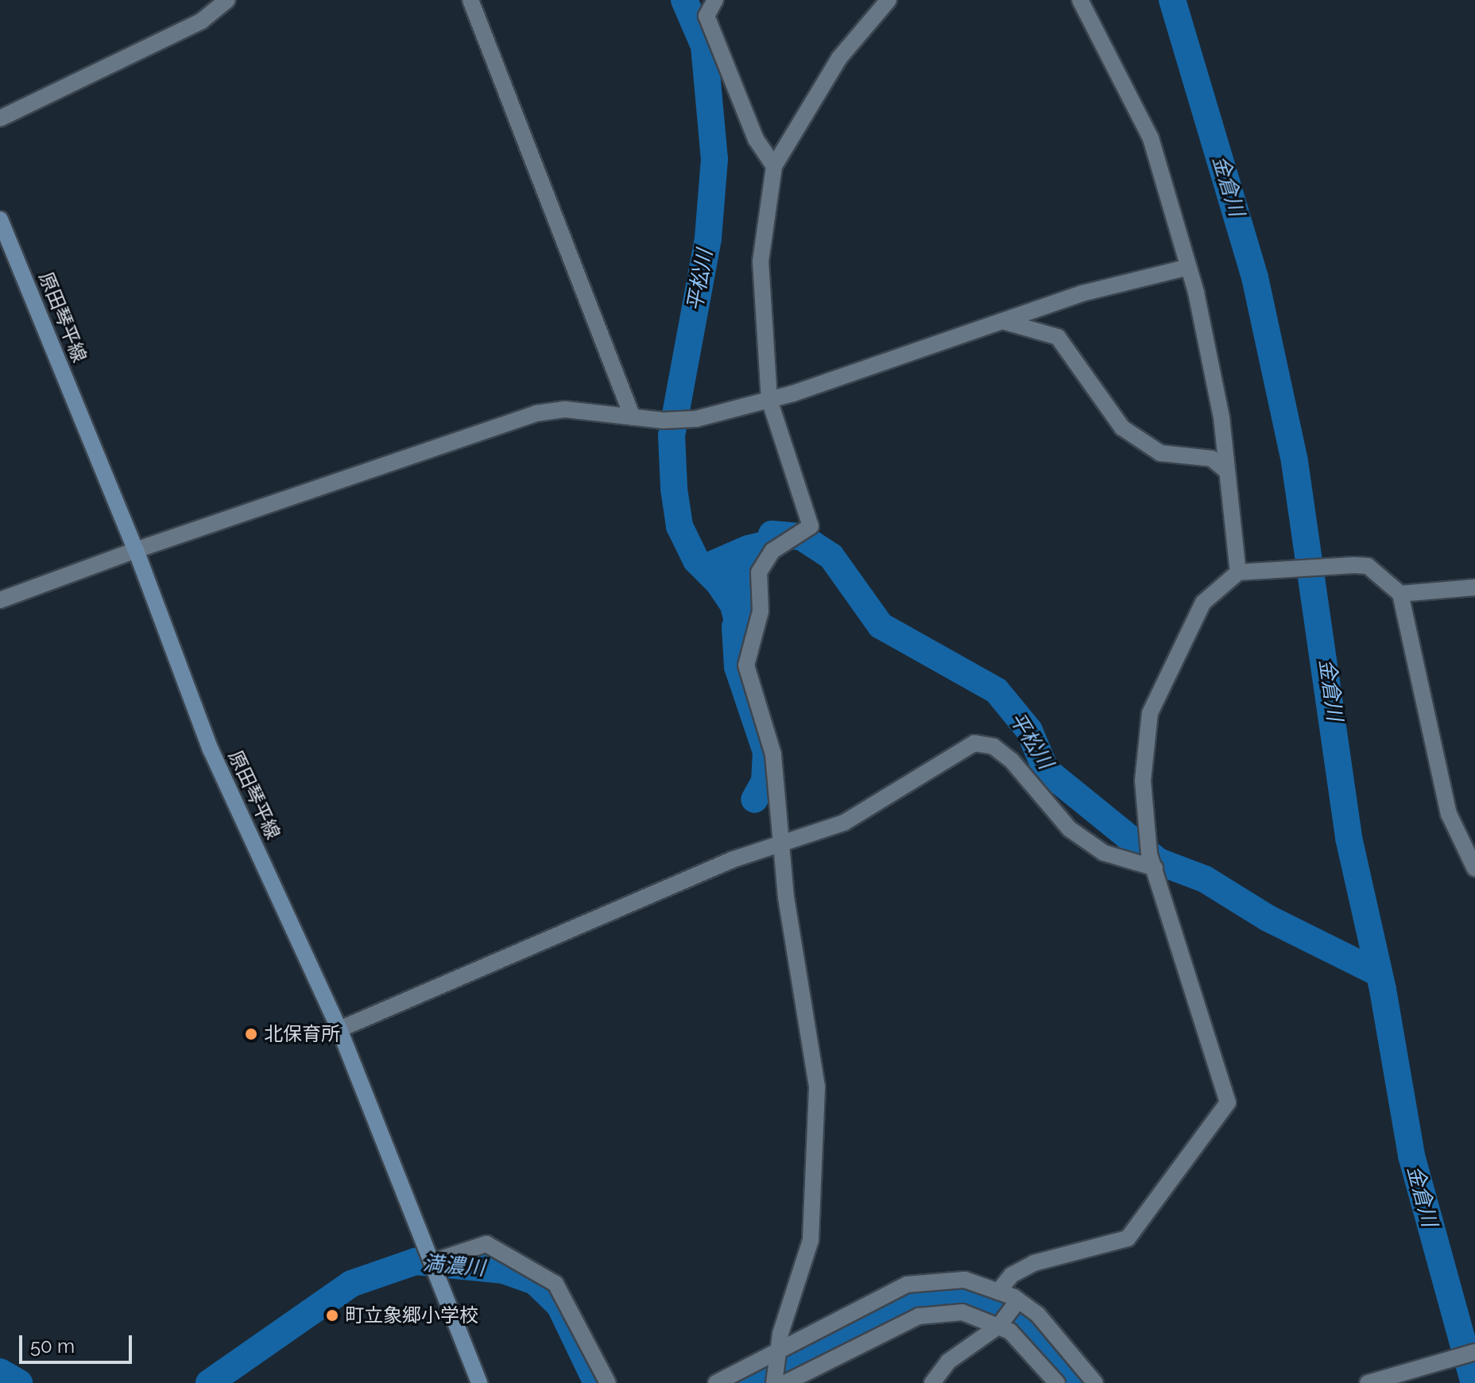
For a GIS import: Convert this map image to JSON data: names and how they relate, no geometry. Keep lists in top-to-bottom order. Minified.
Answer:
{"streets":{"main road":["原田琴平線"]},"water":["金倉川","平松川","満濃川"],"places":["北保育所","町立象郷小学校"],"scale_bar":"50 m"}
